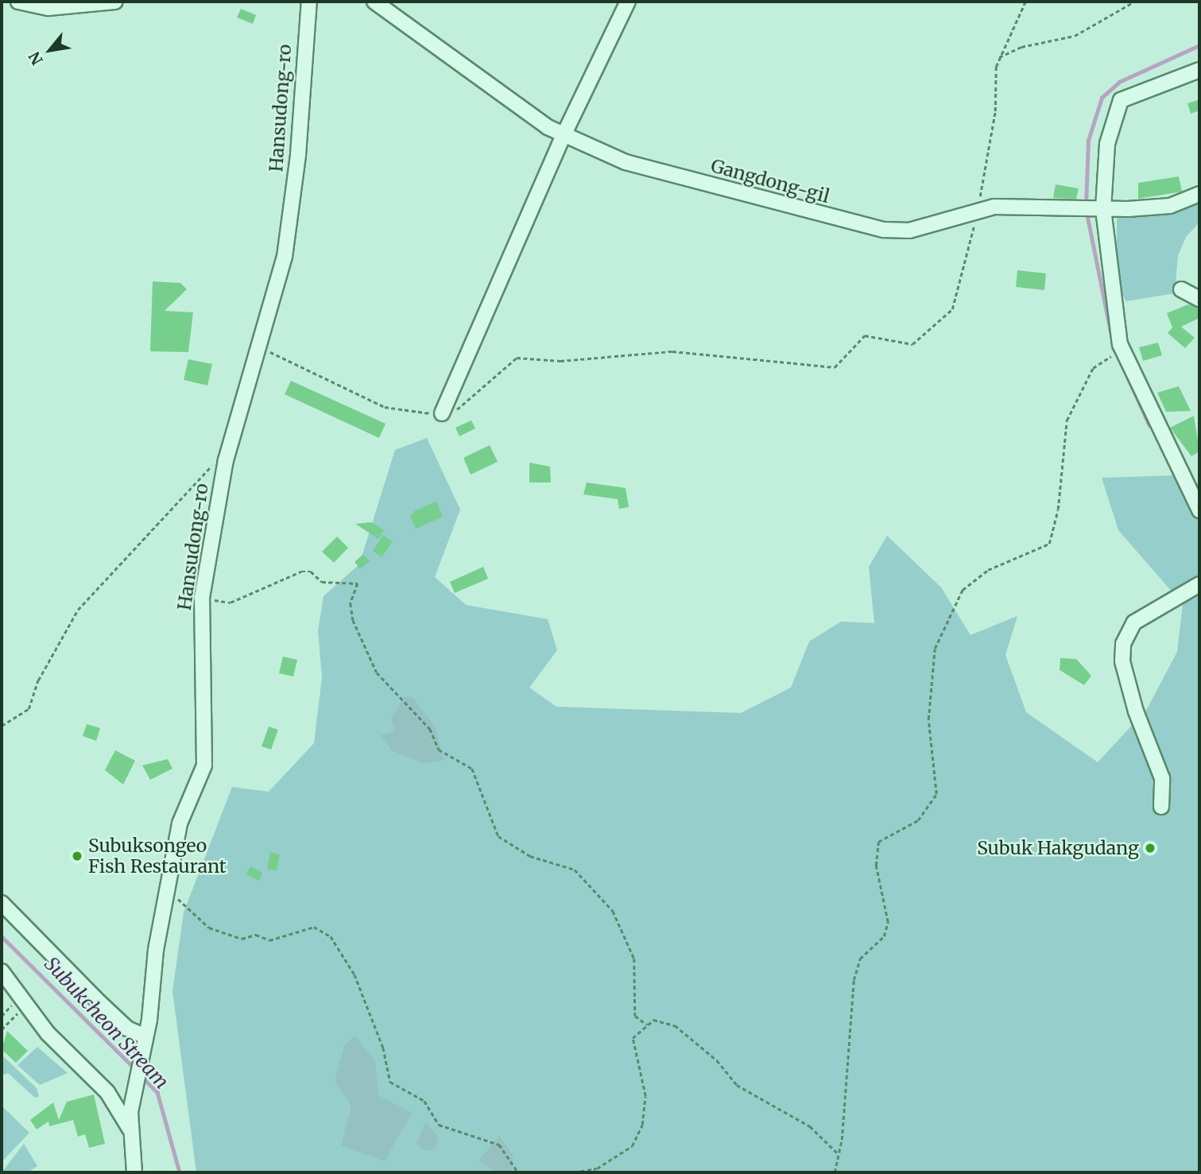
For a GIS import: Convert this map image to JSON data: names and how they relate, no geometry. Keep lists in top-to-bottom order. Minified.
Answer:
{"streets":{"street":["Hansudong-ro","Gangdong-gil"]},"water":["Subukcheon Stream"],"places":["Subuk Hakgudang","Subuksongeo Fish Restaurant"],"north":"bottom left"}
